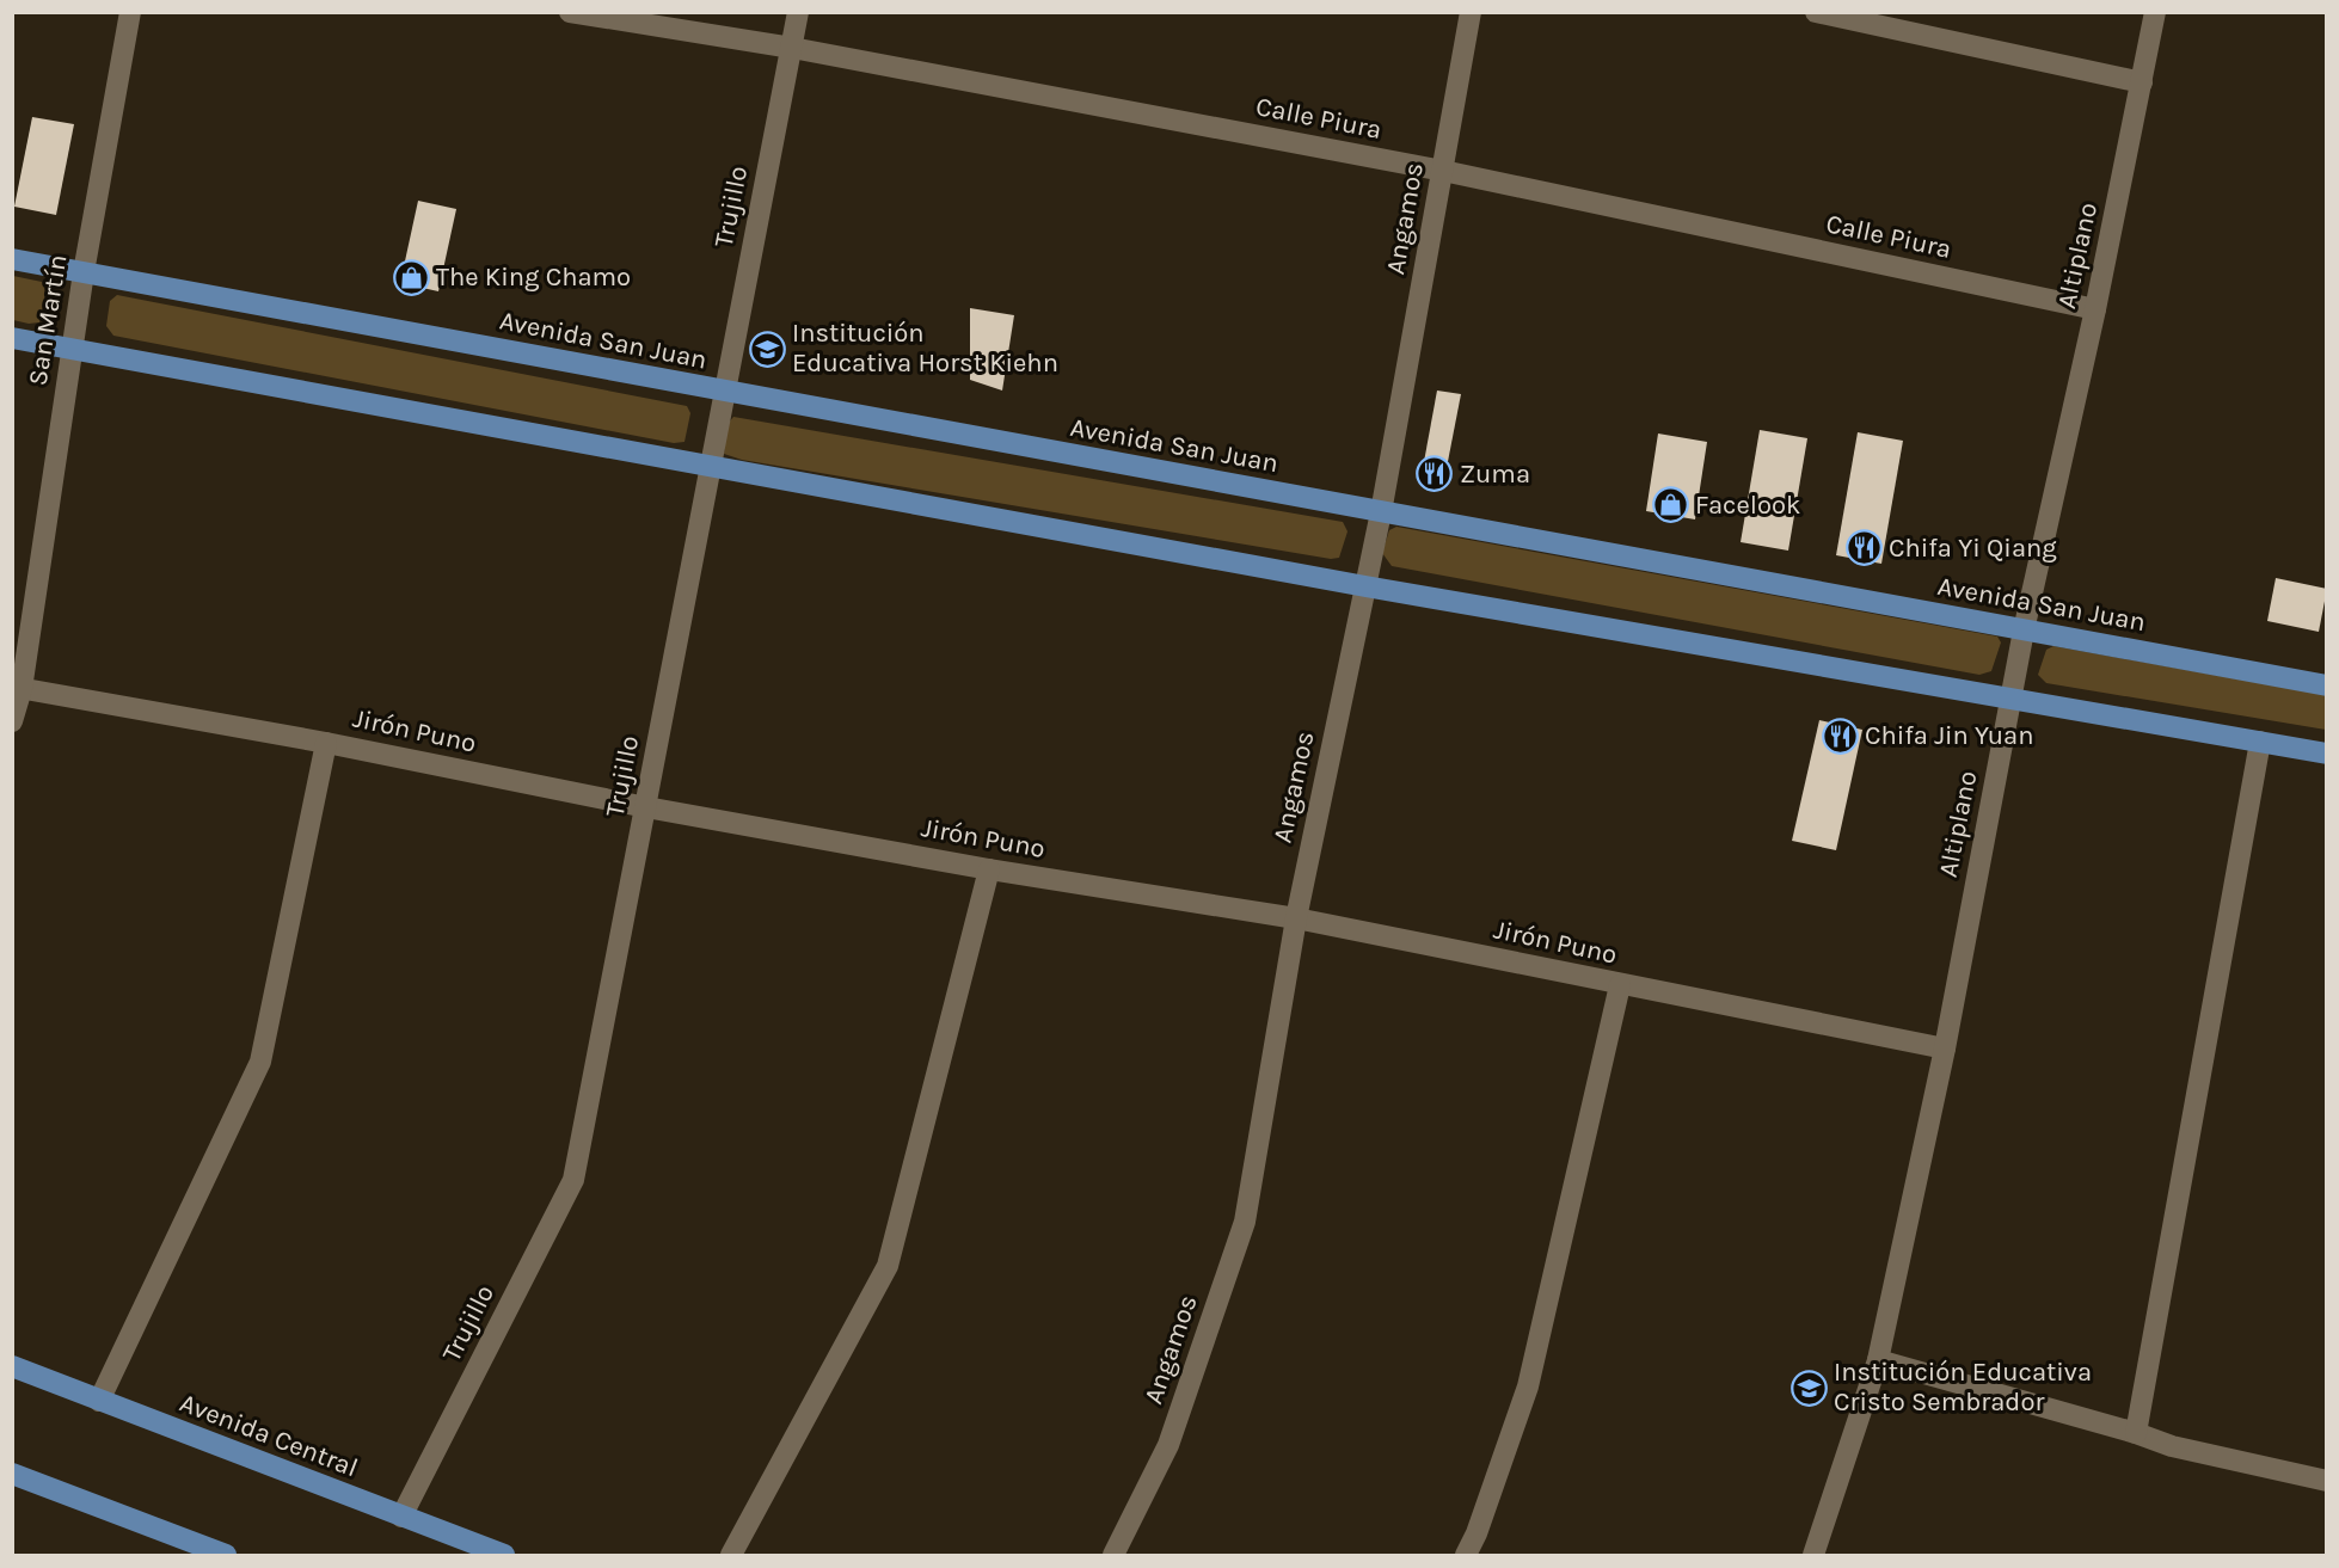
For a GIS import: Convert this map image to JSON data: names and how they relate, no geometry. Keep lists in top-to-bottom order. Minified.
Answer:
{"streets":{"main road":["Avenida San Juan","Avenida Central"],"street":["Calle Piura","Trujillo","Angamos","Altiplano","San Martín","Jirón Puno"]},"crossings":[["Calle Piura","Trujillo"],["Calle Piura","Angamos"],["Calle Piura","Altiplano"],["Trujillo","Avenida San Juan"],["Trujillo","Jirón Puno"],["Trujillo","Avenida Central"],["Angamos","Avenida San Juan"],["Angamos","Jirón Puno"],["Altiplano","Avenida San Juan"],["Altiplano","Jirón Puno"],["San Martín","Avenida San Juan"],["San Martín","Jirón Puno"]],"places":{"shop":["The King Chamo","Facelook"],"school or university":["Institución Educativa Horst Kiehn","Institución Educativa Cristo Sembrador"],"restaurant":["Zuma","Chifa Yi Qiang","Chifa Jin Yuan"]}}
